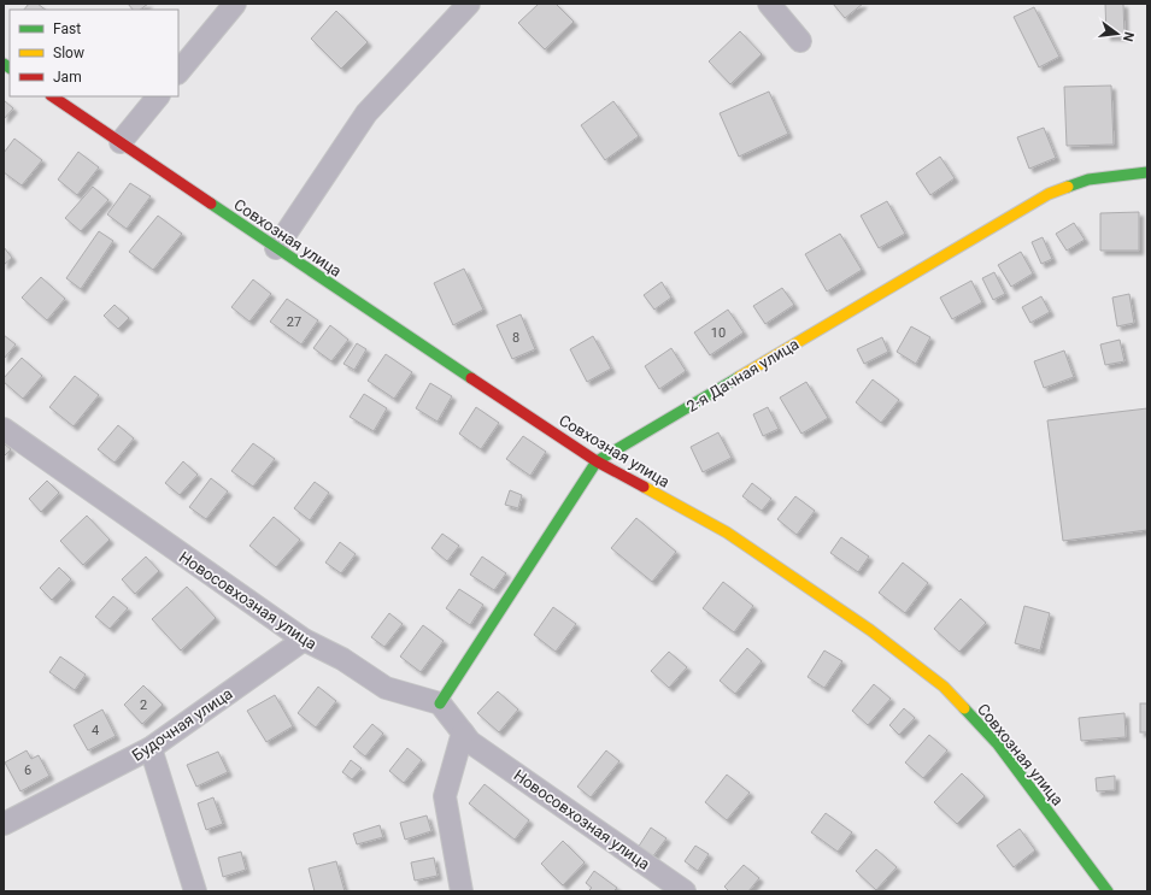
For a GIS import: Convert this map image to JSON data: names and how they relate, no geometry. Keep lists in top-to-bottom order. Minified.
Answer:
{"streets":{"street":["Совхозная улица","2-я Дачная улица","Новосовхозная улица","Будочная улица"]},"crossings":[["Совхозная улица","2-я Дачная улица"],["2-я Дачная улица","Новосовхозная улица"],["Новосовхозная улица","Будочная улица"]],"house_numbers":["27","10","8","2","4","6"],"legend":["Fast","Slow","Jam"],"north":"right"}
